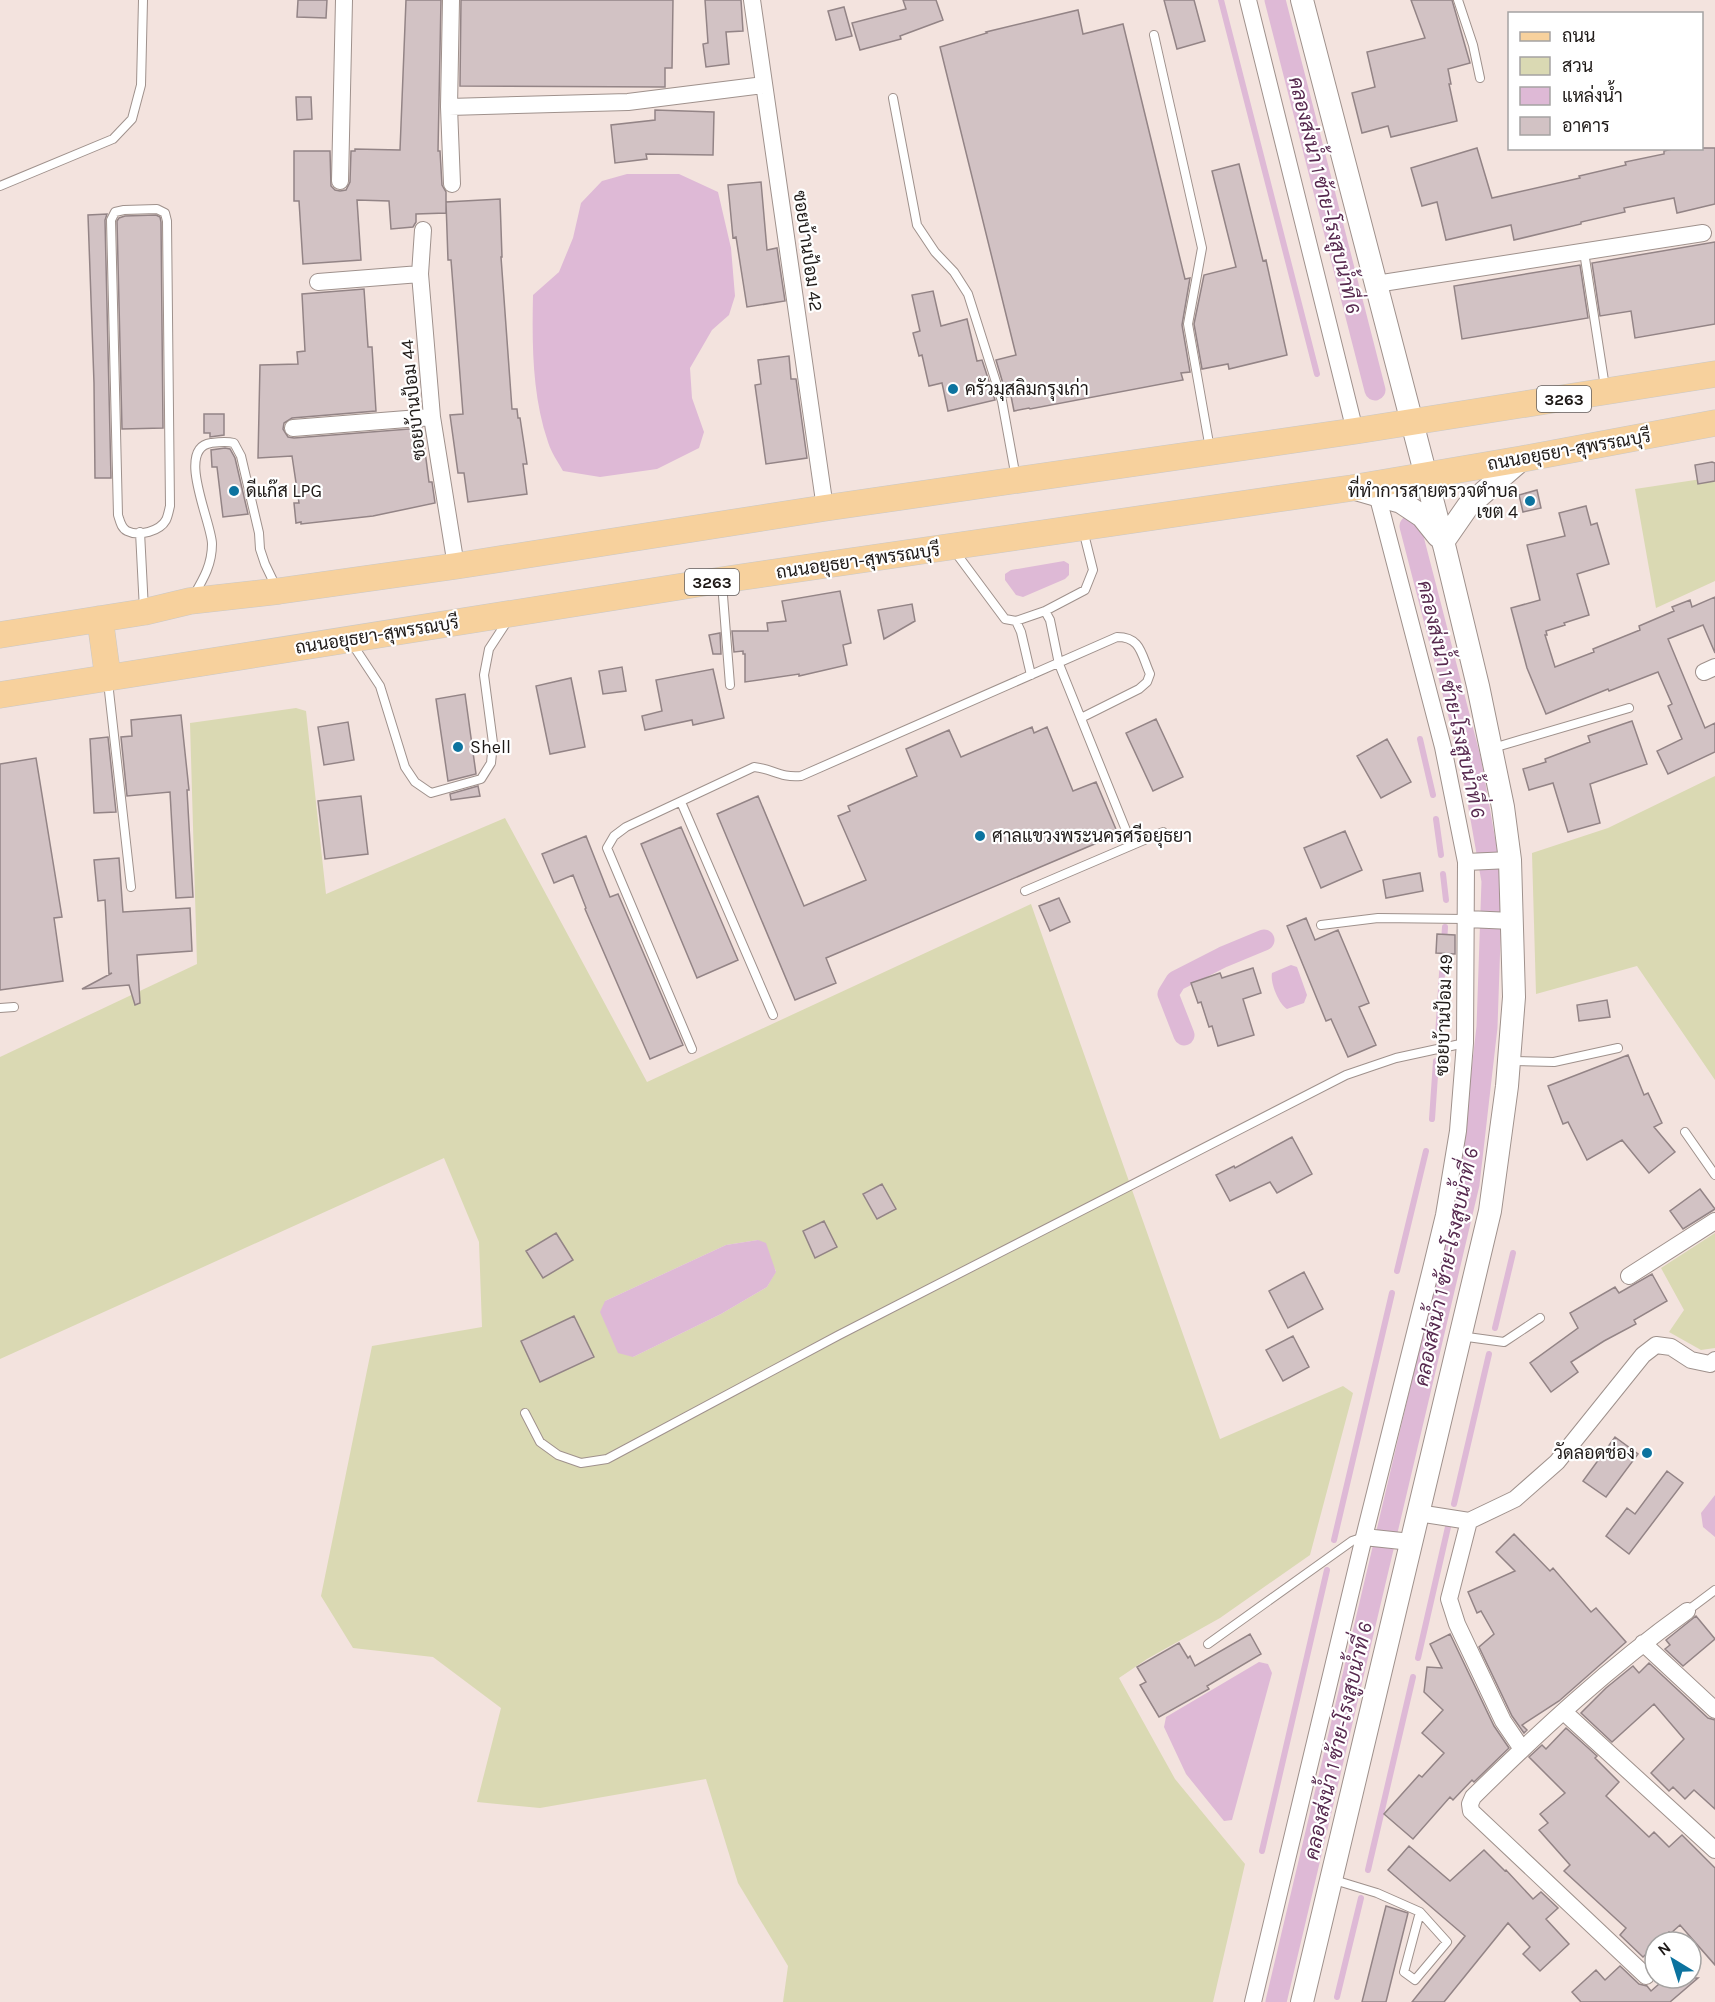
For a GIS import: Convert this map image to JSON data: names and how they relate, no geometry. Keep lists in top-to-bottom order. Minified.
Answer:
{"streets":{"main road":["3263","ถนนอยุธยา-สุพรรณบุรี"],"street":["ซอยบ้านป้อม 42","ซอยบ้านป้อม 44","ซอยบ้านป้อม 49"]},"crossings":[["ซอยบ้านป้อม 42","3263"],["3263","ซอยบ้านป้อม 44"]],"water":["คลองส่งน้ำ 1 ซ้าย-โรงสูบน้ำที่ 6"],"places":["ครัวมุสลิมกรุงเก่า","ดีแก๊ส LPG","ที่ทำการสายตรวจตำบล เขต 4","Shell","ศาลแขวงพระนครศรีอยุธยา","วัดลอดช่อง"],"legend":["ถนน","สวน","แหล่งน้ำ","อาคาร"],"north":"top left"}
